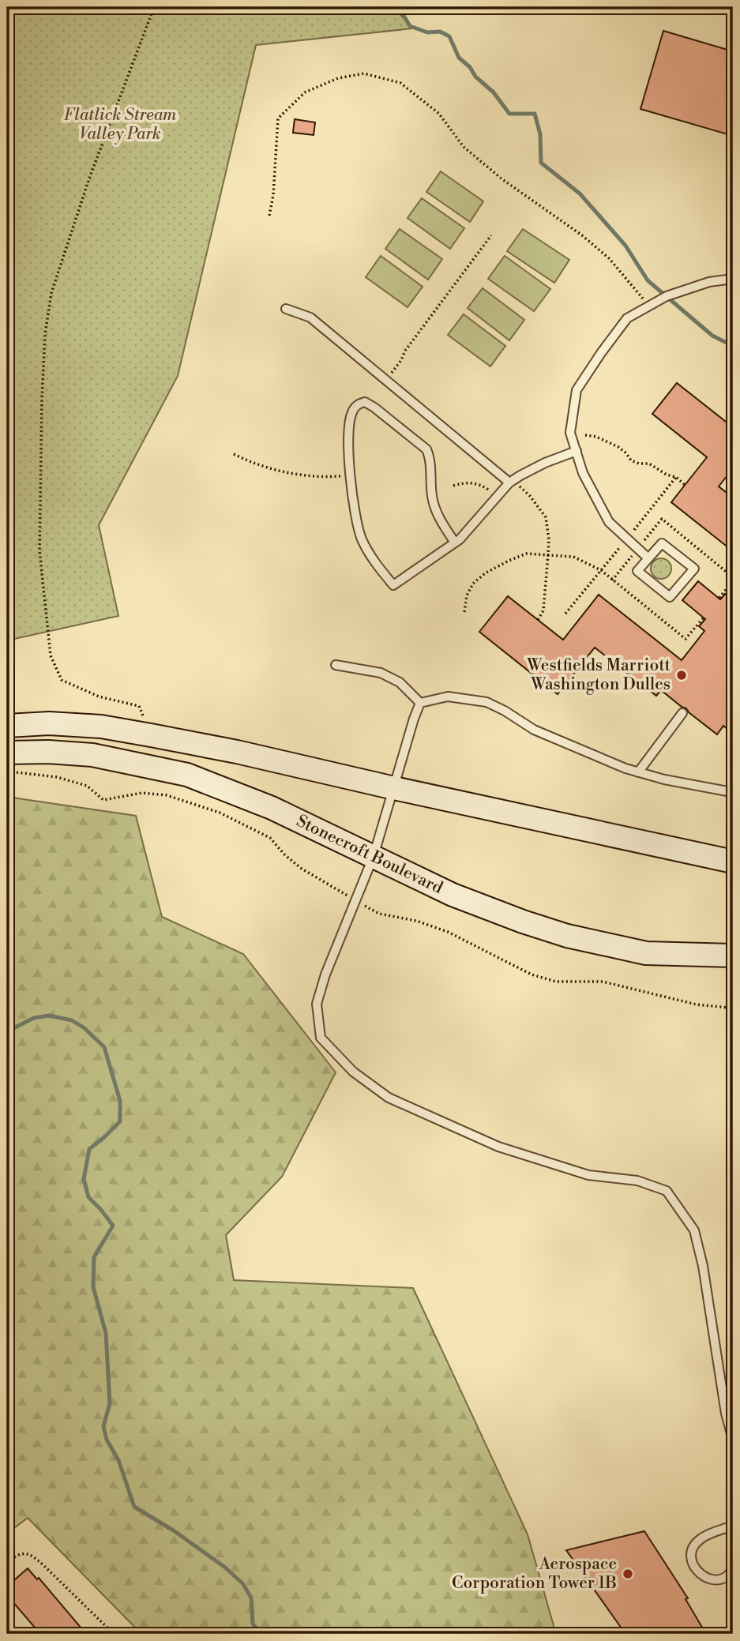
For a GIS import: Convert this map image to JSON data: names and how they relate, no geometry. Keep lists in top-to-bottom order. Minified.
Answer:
{"streets":{"main road":["Stonecroft Boulevard"]},"parks":["Flatlick Stream Valley Park"],"places":["Westfields Marriott Washington Dulles","Aerospace Corporation Tower 1B"]}
